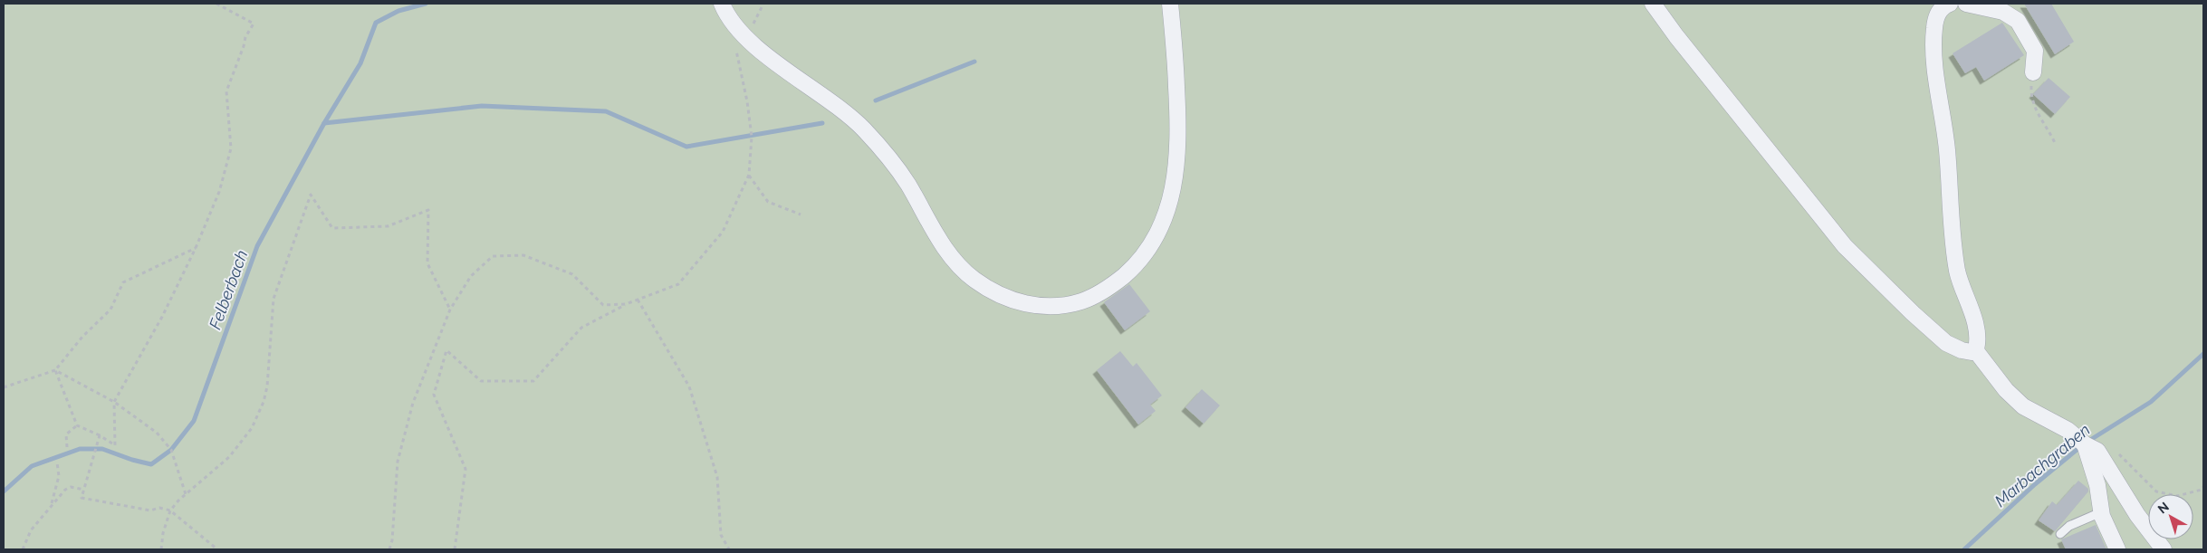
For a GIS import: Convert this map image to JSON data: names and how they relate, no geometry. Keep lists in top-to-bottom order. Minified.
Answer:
{"water":["Felberbach","Marbachgraben"],"north":"top left"}
